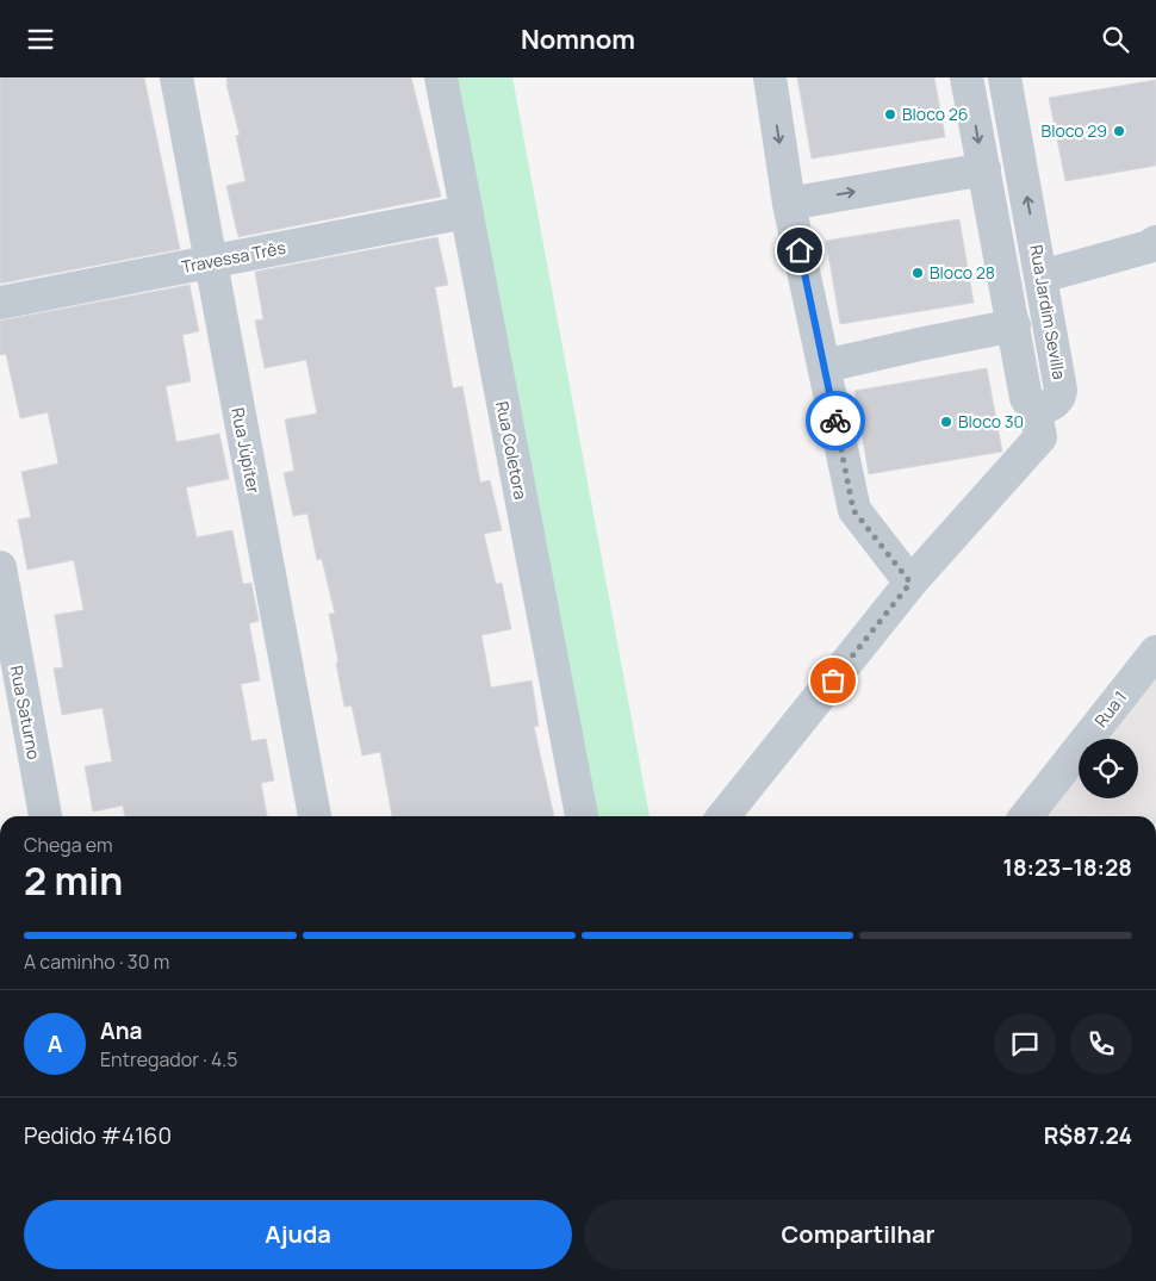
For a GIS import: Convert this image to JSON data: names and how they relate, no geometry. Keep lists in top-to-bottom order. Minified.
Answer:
{"streets":{"street":["Travessa Três","Rua Jardim Sevilla","Rua Júpiter","Rua Coletora","Rua 1","Rua Saturno"]},"crossings":[["Travessa Três","Rua Júpiter"],["Travessa Três","Rua Coletora"]],"places":["Bloco 26","Bloco 29","Bloco 28","Bloco 30"],"page":{"header":"Nomnom","heading":["2 min","Chega em","18:23–18:28"],"panel":["Ana","Entregador · 4.5","Pedido #4160","R$87.24"],"bar":"A caminho · 30 m","round":"A","buttons":["Ajuda","Compartilhar"]}}
